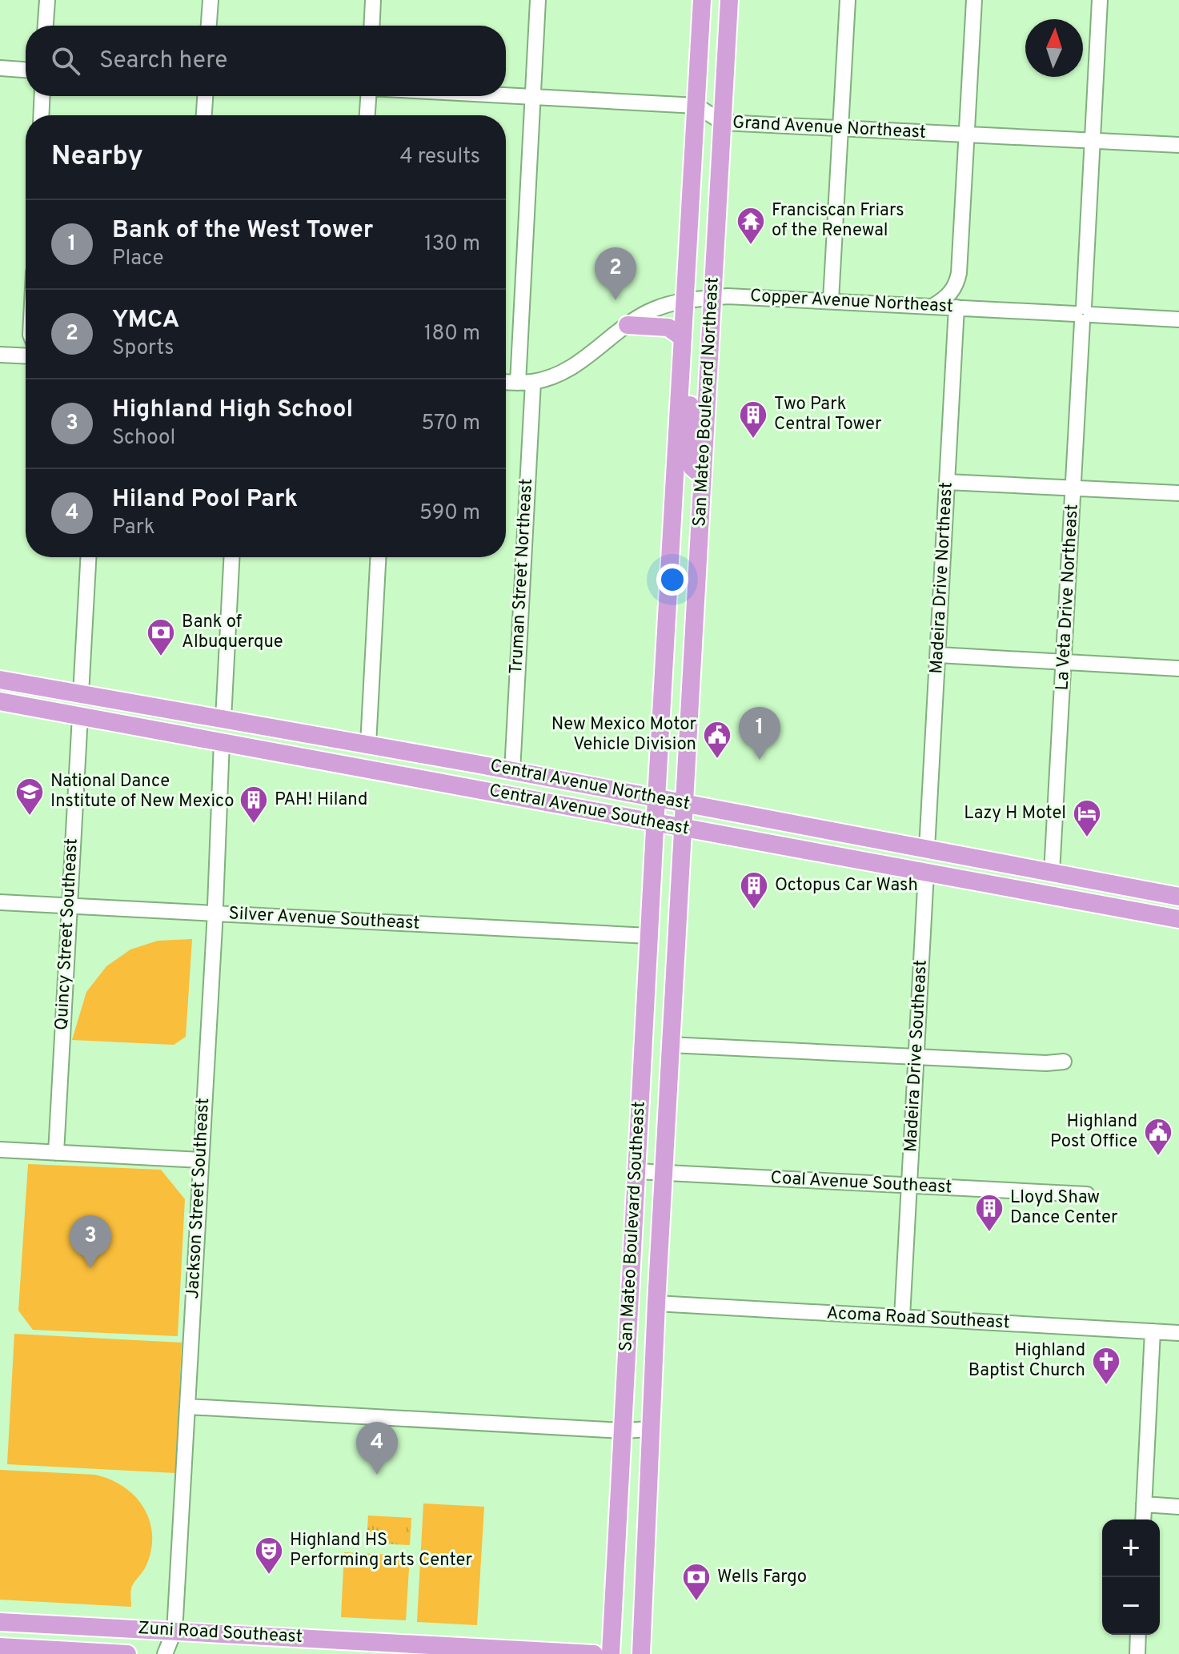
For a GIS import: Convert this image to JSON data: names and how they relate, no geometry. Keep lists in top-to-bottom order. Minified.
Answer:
{"streets":{"main road":["San Mateo Boulevard Northeast","Central Avenue Northeast","Central Avenue Southeast","San Mateo Boulevard Southeast","Zuni Road Southeast"],"street":["Grand Avenue Northeast","Copper Avenue Northeast","Truman Street Northeast","Madeira Drive Northeast","La Veta Drive Northeast","Silver Avenue Southeast","Quincy Street Southeast","Madeira Drive Southeast","Coal Avenue Southeast","Jackson Street Southeast","Acoma Road Southeast"]},"crossings":[["Grand Avenue Northeast","San Mateo Boulevard Northeast"],["Grand Avenue Northeast","Truman Street Northeast"],["Grand Avenue Northeast","La Veta Drive Northeast"],["Copper Avenue Northeast","San Mateo Boulevard Northeast"],["Copper Avenue Northeast","Truman Street Northeast"],["Copper Avenue Northeast","Madeira Drive Northeast"],["Copper Avenue Northeast","La Veta Drive Northeast"],["San Mateo Boulevard Northeast","Central Avenue Northeast"],["San Mateo Boulevard Northeast","San Mateo Boulevard Southeast"],["Truman Street Northeast","Central Avenue Northeast"],["Madeira Drive Northeast","Central Avenue Northeast"],["La Veta Drive Northeast","Central Avenue Northeast"],["Central Avenue Northeast","San Mateo Boulevard Southeast"],["Central Avenue Southeast","Quincy Street Southeast"],["Central Avenue Southeast","Madeira Drive Southeast"],["Central Avenue Southeast","Jackson Street Southeast"],["Central Avenue Southeast","San Mateo Boulevard Southeast"],["Silver Avenue Southeast","Quincy Street Southeast"],["Silver Avenue Southeast","Jackson Street Southeast"],["Silver Avenue Southeast","San Mateo Boulevard Southeast"],["Madeira Drive Southeast","Coal Avenue Southeast"],["Madeira Drive Southeast","Acoma Road Southeast"],["Coal Avenue Southeast","San Mateo Boulevard Southeast"],["Jackson Street Southeast","Zuni Road Southeast"],["San Mateo Boulevard Southeast","Acoma Road Southeast"]],"places":{"temple":["Franciscan Friars of the Renewal"],"building":["Two Park Central Tower","PAH! Hiland","Octopus Car Wash","Lloyd Shaw Dance Center"],"bank":["Bank of Albuquerque","Wells Fargo"],"public building":["New Mexico Motor Vehicle Division","Highland Post Office"],"school or university":["National Dance Institute of New Mexico"],"hotel":["Lazy H Motel"],"church":["Highland Baptist Church"],"theatre":["Highland HS Performing arts Center"]},"north":"top","page":{"search":"Search here","heading":["Nearby","4 results"],"list":[{"mark":"1","name":"Bank of the West Tower","note":"Place","value":"130 m"},{"mark":"2","name":"YMCA","note":"Sports","value":"180 m"},{"mark":"3","name":"Highland High School","note":"School","value":"570 m"},{"mark":"4","name":"Hiland Pool Park","note":"Park","value":"590 m"}],"pins":["2","1","3","4"],"map_buttons":["+","−"]}}
